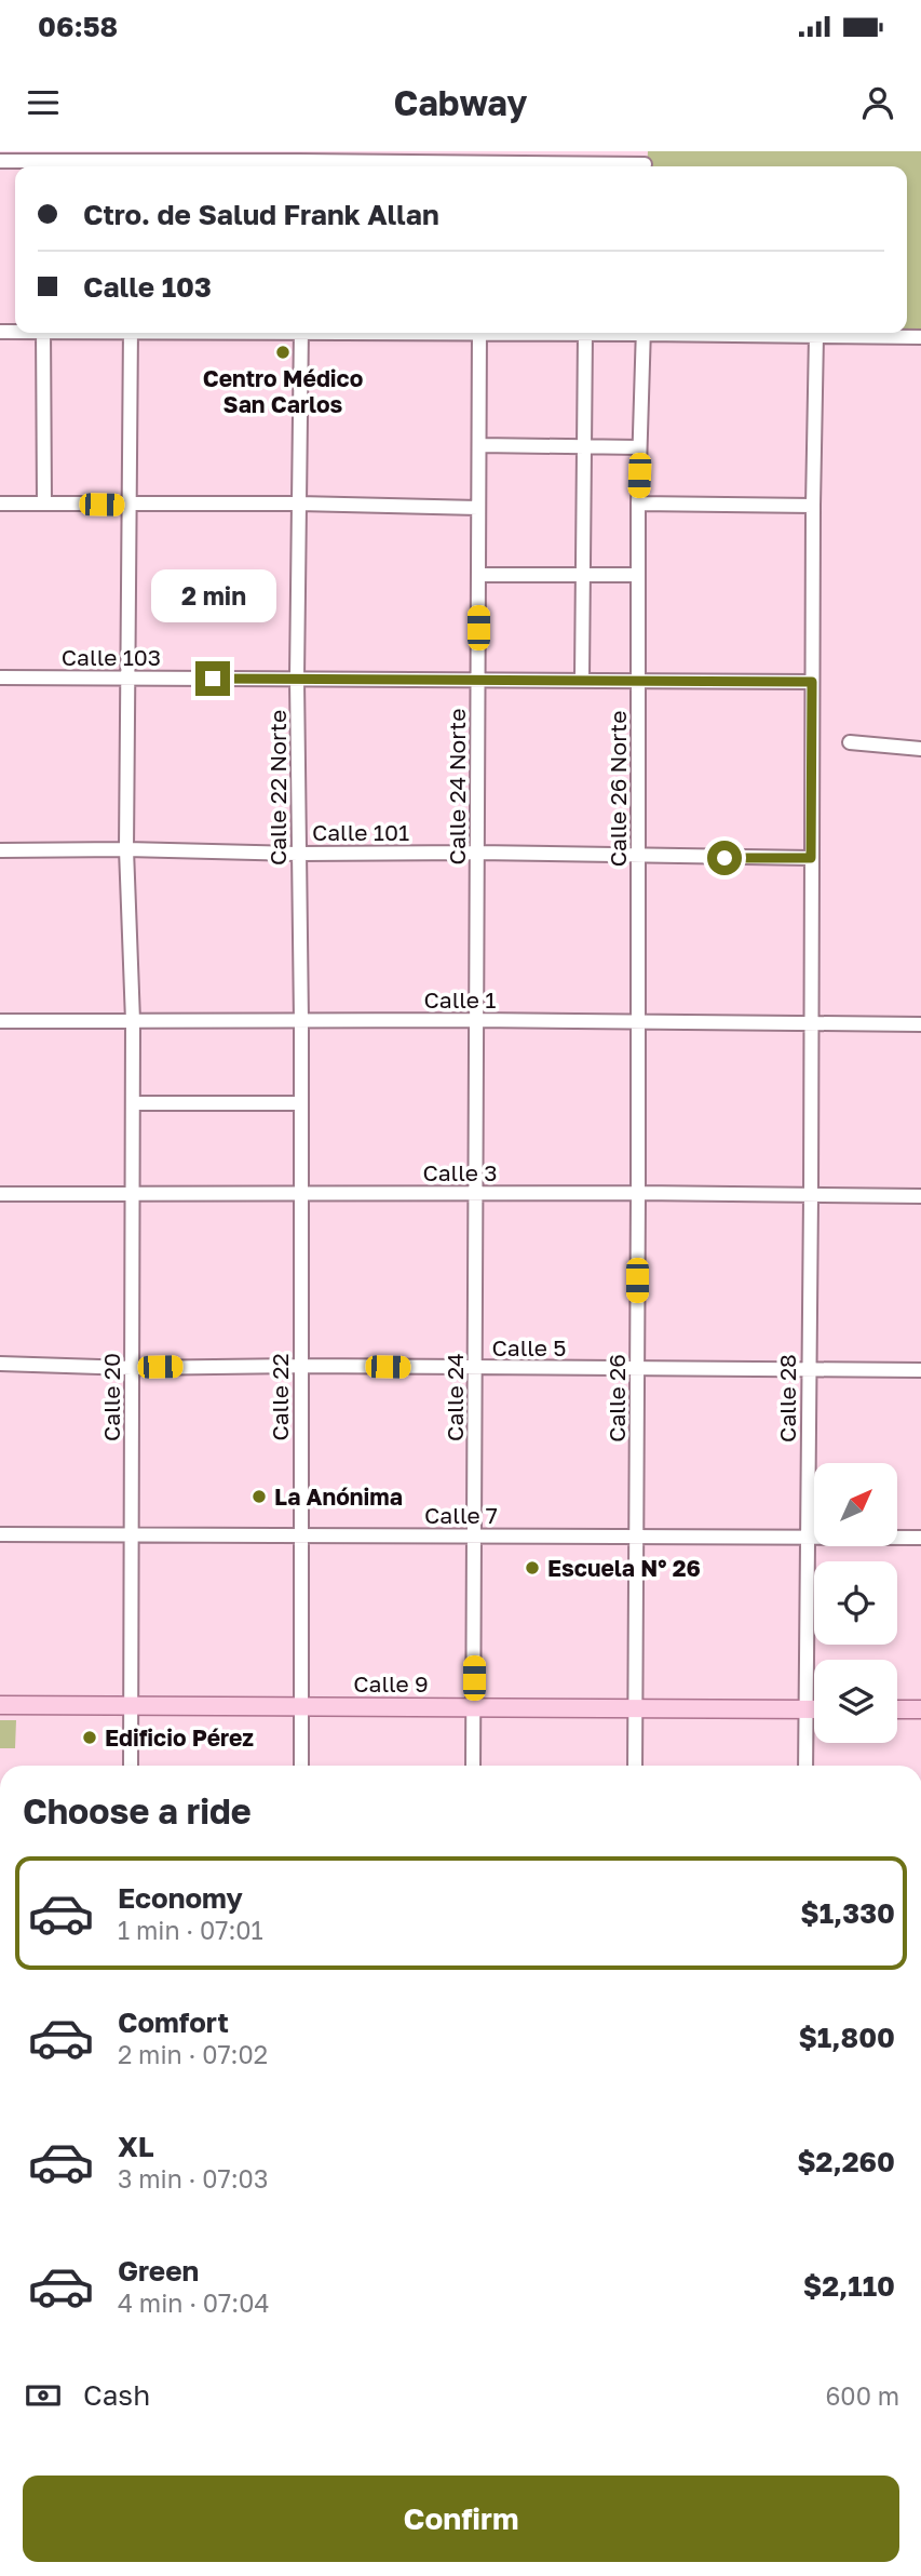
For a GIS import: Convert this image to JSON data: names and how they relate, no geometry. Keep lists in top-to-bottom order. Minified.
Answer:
{"streets":{"main road":["Calle 9"],"street":["Calle 103","Calle 24 Norte","Calle 22 Norte","Calle 26 Norte","Calle 101","Calle 1","Calle 3","Calle 5","Calle 20","Calle 22","Calle 24","Calle 26","Calle 28","Calle 7"]},"crossings":[["Calle 103","Calle 24 Norte"],["Calle 103","Calle 22 Norte"],["Calle 103","Calle 26 Norte"],["Calle 103","Calle 20"],["Calle 103","Calle 28"],["Calle 24 Norte","Calle 101"],["Calle 24 Norte","Calle 1"],["Calle 24 Norte","Calle 24"],["Calle 22 Norte","Calle 101"],["Calle 22 Norte","Calle 1"],["Calle 22 Norte","Calle 22"],["Calle 26 Norte","Calle 101"],["Calle 26 Norte","Calle 1"],["Calle 26 Norte","Calle 26"],["Calle 101","Calle 20"],["Calle 101","Calle 28"],["Calle 1","Calle 20"],["Calle 1","Calle 22"],["Calle 1","Calle 24"],["Calle 1","Calle 26"],["Calle 1","Calle 28"],["Calle 3","Calle 20"],["Calle 3","Calle 22"],["Calle 3","Calle 24"],["Calle 3","Calle 26"],["Calle 3","Calle 28"],["Calle 5","Calle 20"],["Calle 5","Calle 22"],["Calle 5","Calle 24"],["Calle 5","Calle 26"],["Calle 5","Calle 28"],["Calle 20","Calle 7"],["Calle 20","Calle 9"],["Calle 22","Calle 7"],["Calle 22","Calle 9"],["Calle 24","Calle 7"],["Calle 24","Calle 9"],["Calle 26","Calle 7"],["Calle 26","Calle 9"],["Calle 28","Calle 7"],["Calle 28","Calle 9"]],"places":["Centro Médico San Carlos","La Anónima","Escuela N° 26","Edificio Pérez"],"north":"top right","page":{"status":"06:58","header":"Cabway","banner":["Ctro. de Salud Frank Allan","Calle 103"],"bubble":"2 min","heading":"Choose a ride","list":[{"name":"Economy","note":"1 min · 07:01","value":"$1,330"},{"name":"Comfort","note":"2 min · 07:02","value":"$1,800"},{"name":"XL","note":"3 min · 07:03","value":"$2,260"},{"name":"Green","note":"4 min · 07:04","value":"$2,110"}],"pay":["Cash","600 m"],"buttons":"Confirm"}}
